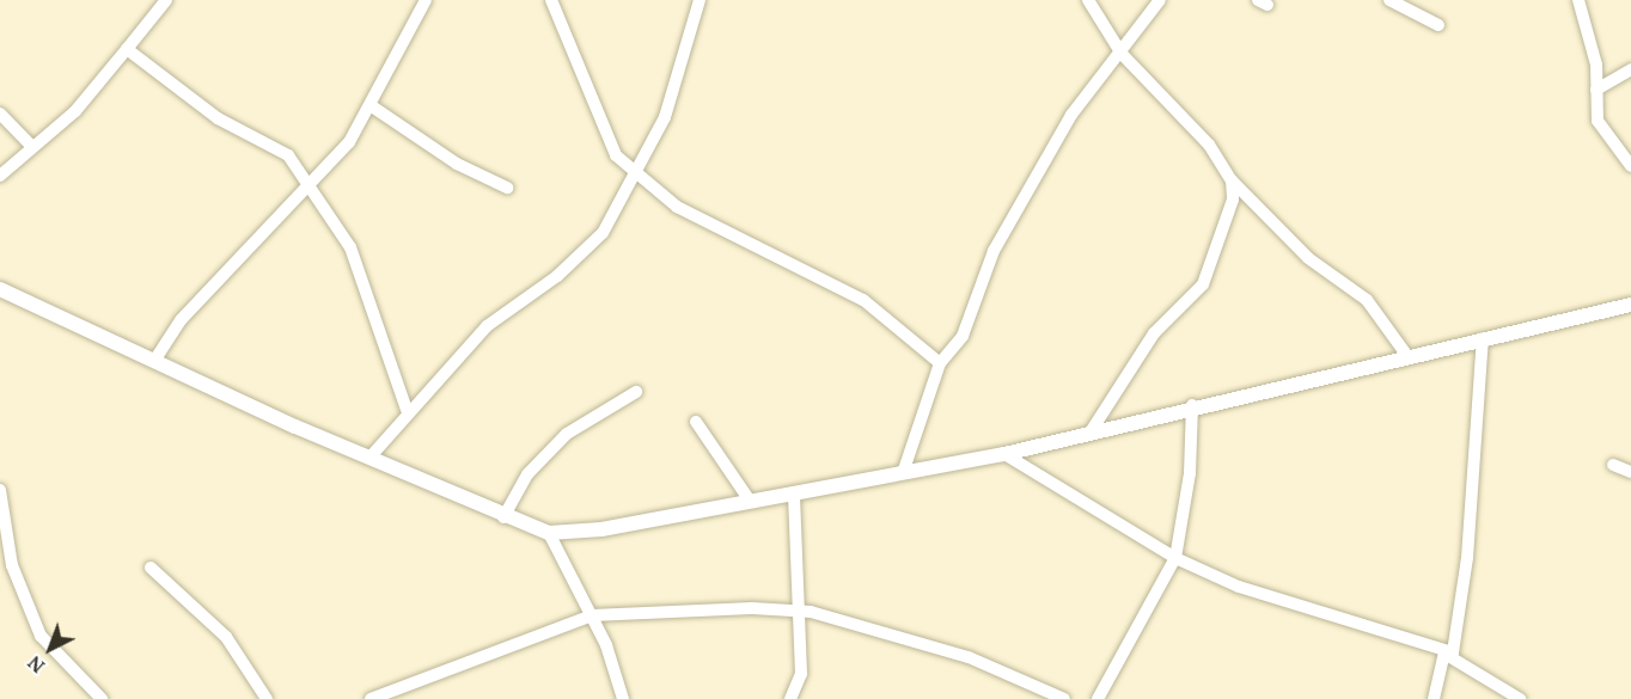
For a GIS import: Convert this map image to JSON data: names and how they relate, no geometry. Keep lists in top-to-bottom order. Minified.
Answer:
{"north":"bottom left"}
